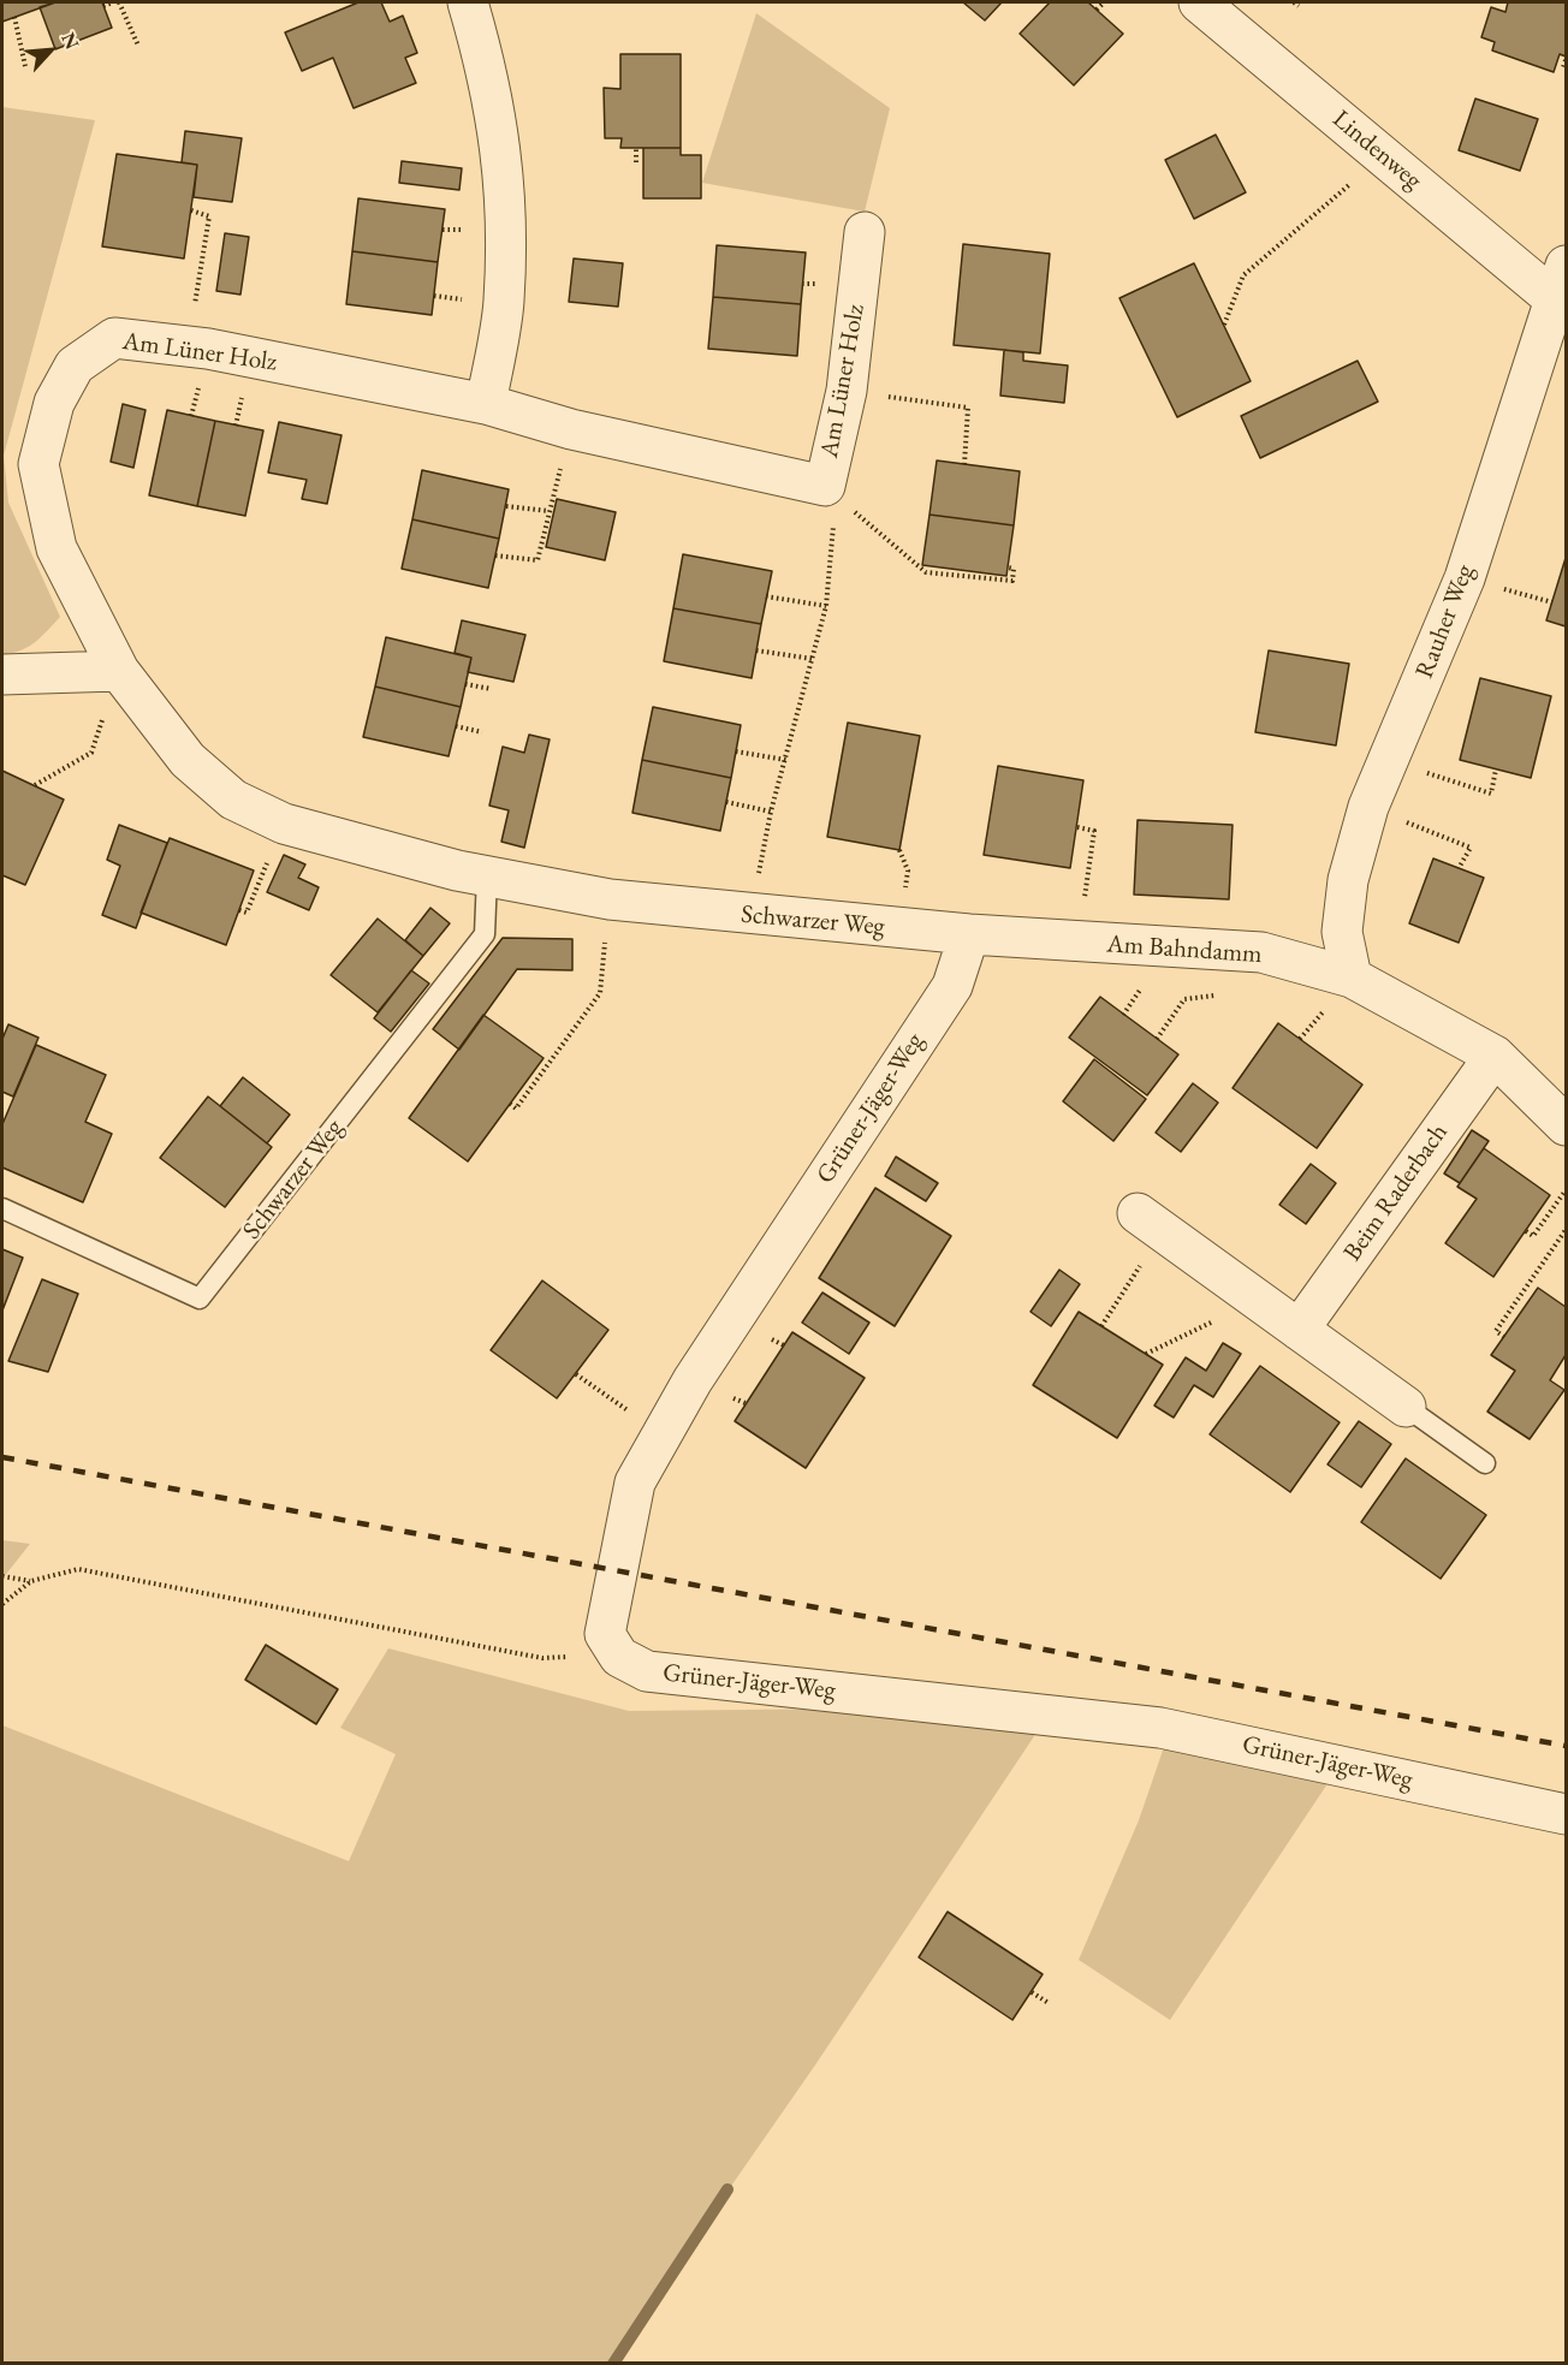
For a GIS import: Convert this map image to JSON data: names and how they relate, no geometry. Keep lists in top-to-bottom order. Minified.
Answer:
{"streets":{"street":["Lindenweg","Am Lüner Holz","Rauher Weg","Schwarzer Weg","Am Bahndamm","Grüner-Jäger-Weg","Beim Raderbach"]},"crossings":[["Lindenweg","Rauher Weg"],["Am Lüner Holz","Schwarzer Weg"],["Rauher Weg","Am Bahndamm"],["Schwarzer Weg","Am Bahndamm"],["Schwarzer Weg","Grüner-Jäger-Weg"],["Am Bahndamm","Grüner-Jäger-Weg"],["Am Bahndamm","Beim Raderbach"]],"north":"top right"}
